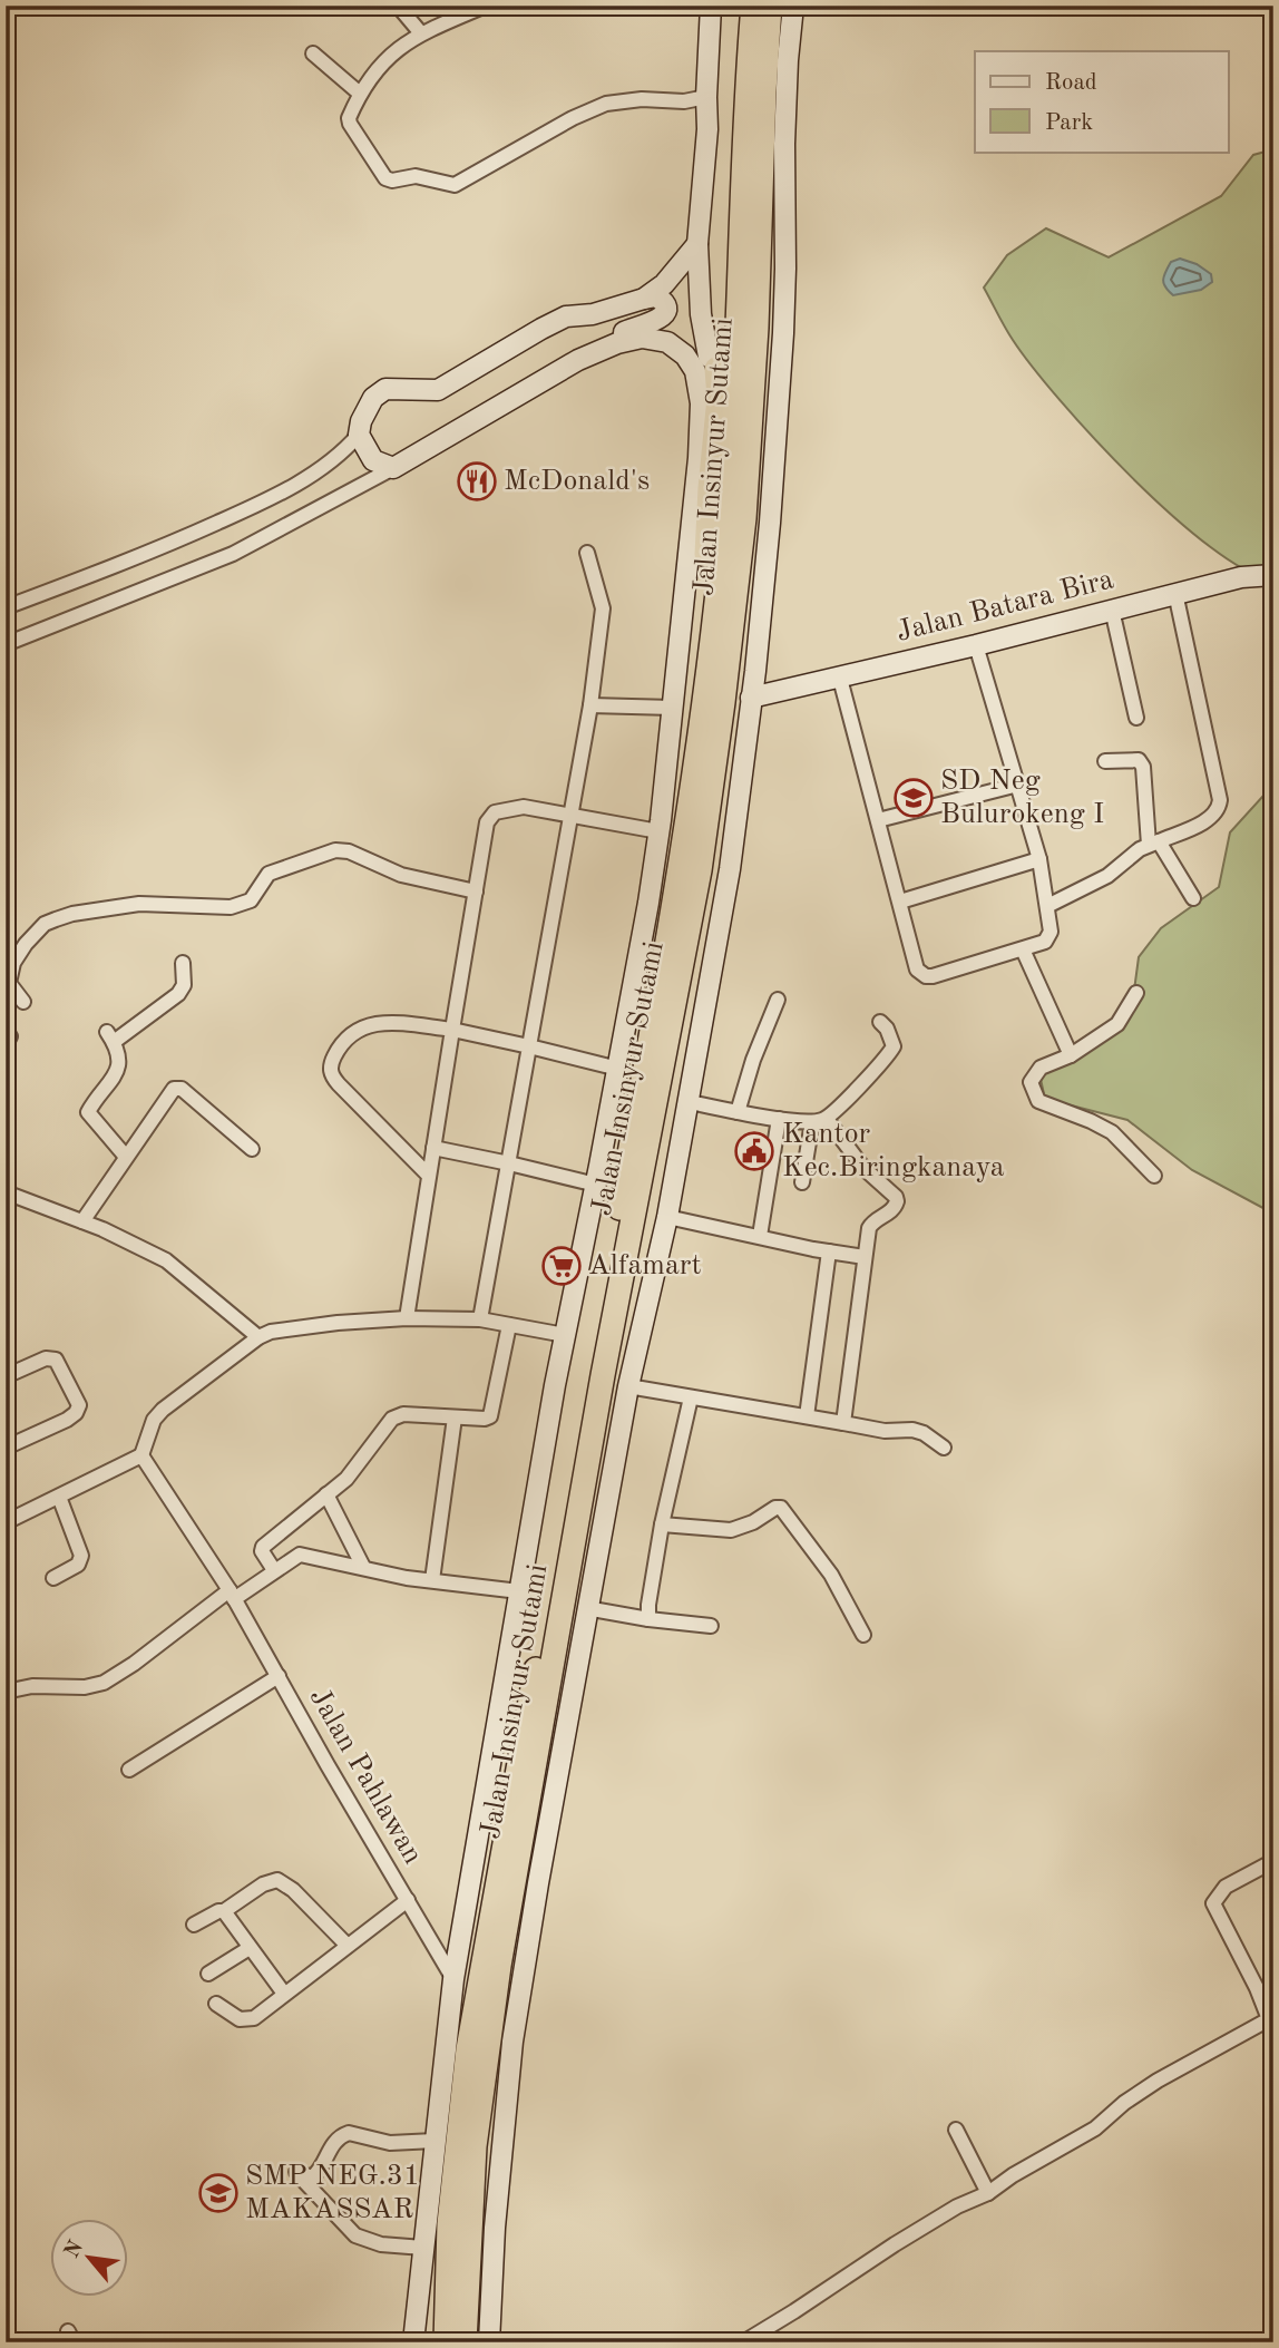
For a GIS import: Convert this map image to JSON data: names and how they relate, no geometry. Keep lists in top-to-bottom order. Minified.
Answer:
{"streets":{"highway":["Jalan Insinyur Sutami"],"street":["Jalan Batara Bira","Jalan Pahlawan"]},"places":{"restaurant":["McDonald's"],"school or university":["SD Neg Bulurokeng I","SMP NEG.31 MAKASSAR"],"public building":["Kantor Kec.Biringkanaya"],"supermarket":["Alfamart"]},"legend":["Road","Park"],"north":"top left"}
